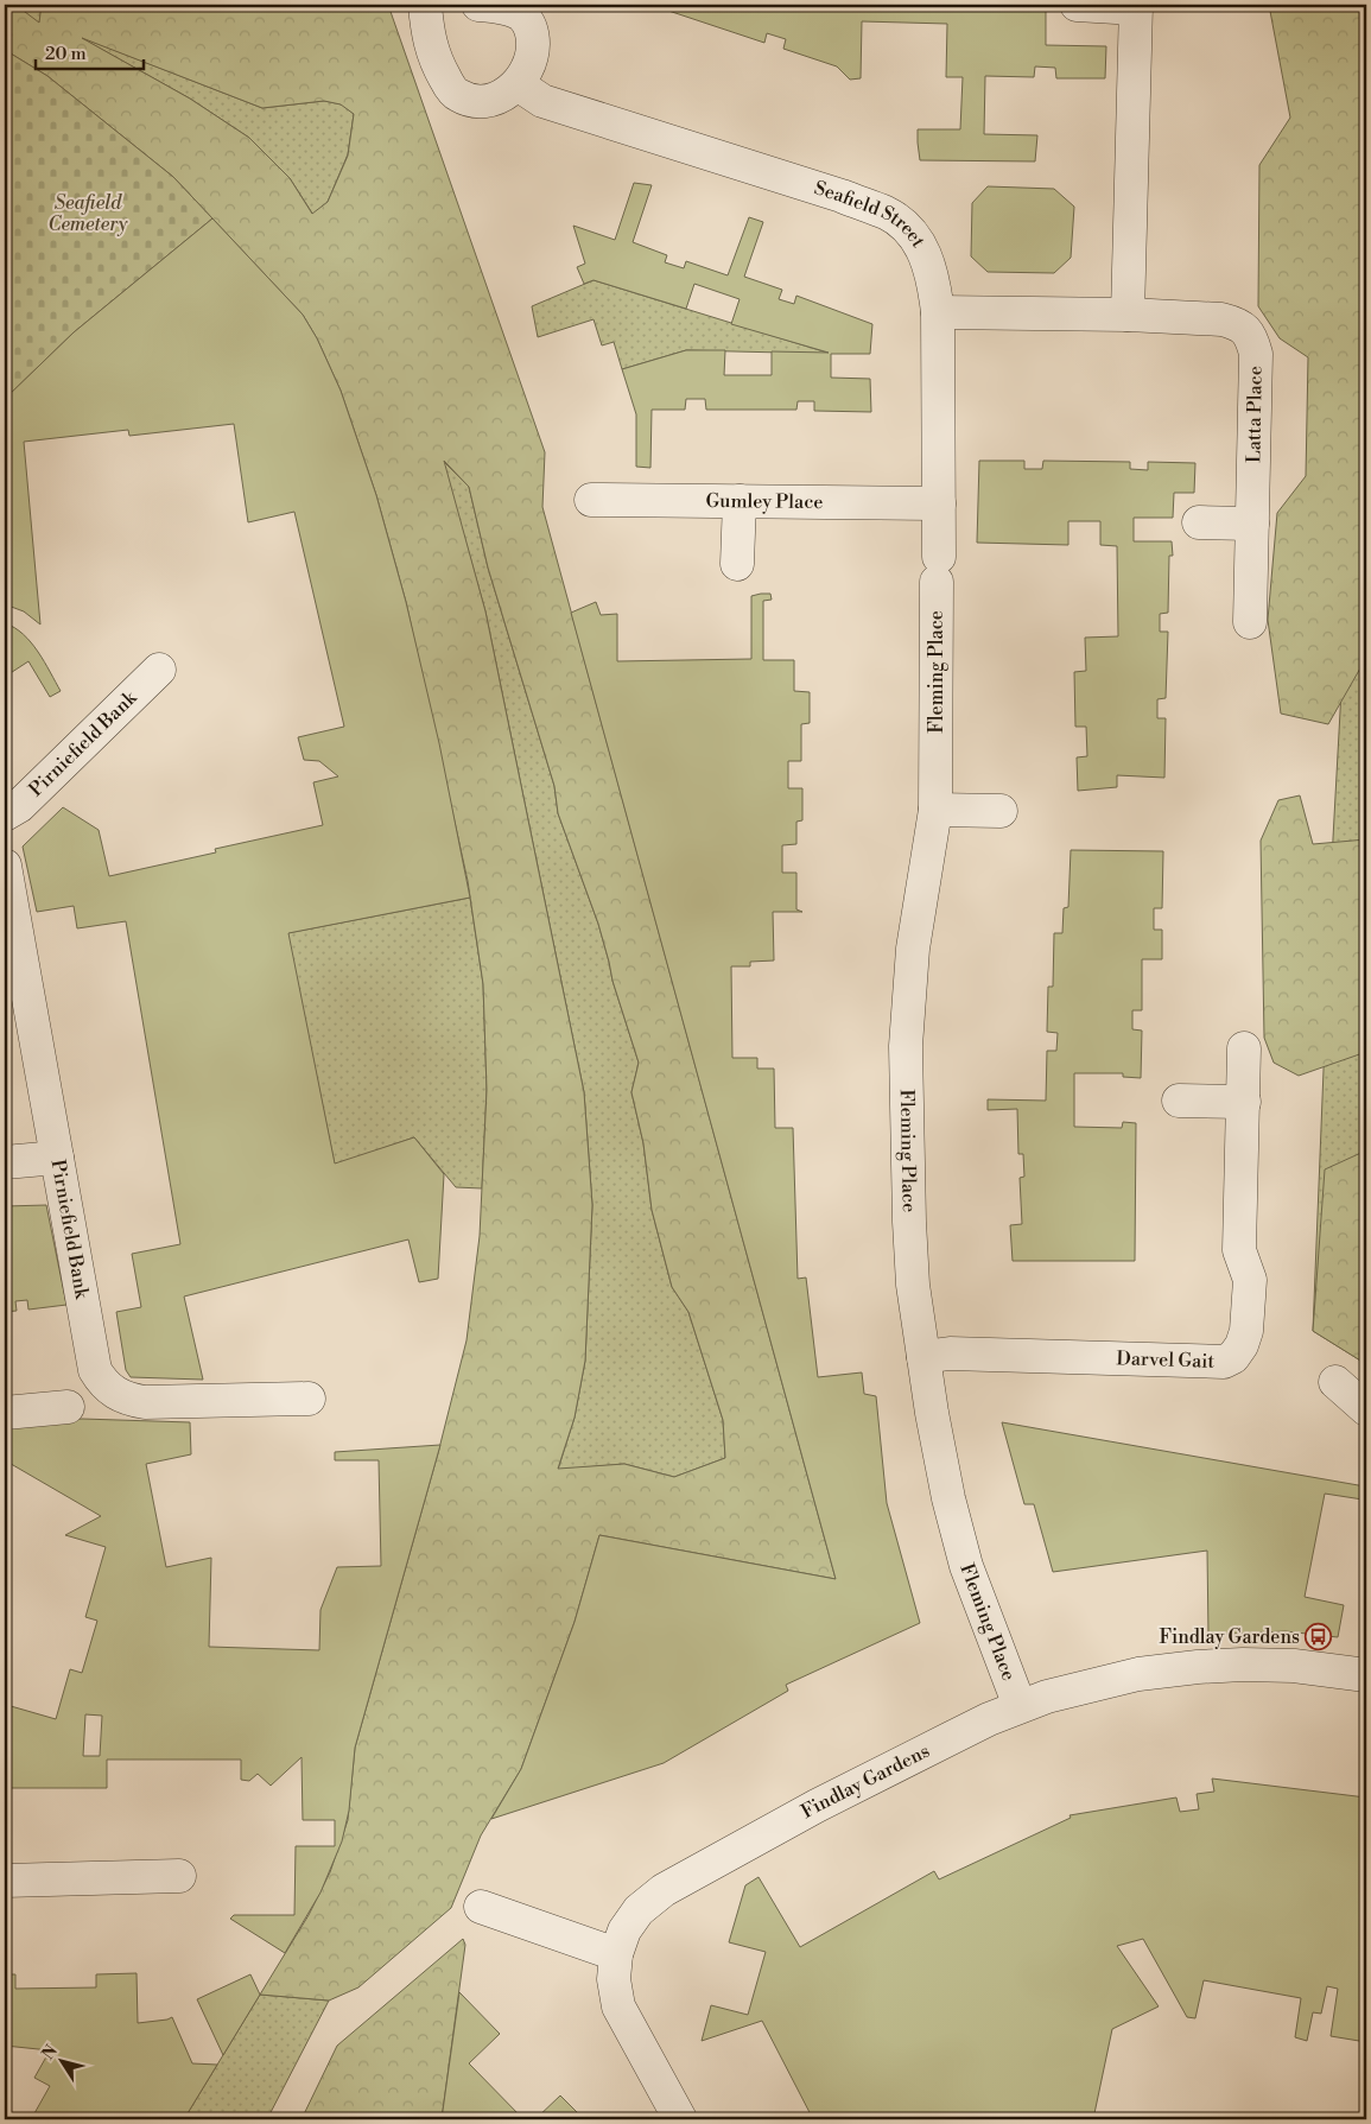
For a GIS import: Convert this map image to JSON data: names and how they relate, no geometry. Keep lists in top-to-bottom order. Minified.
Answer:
{"streets":{"street":["Seafield Street","Latta Place","Gumley Place","Fleming Place","Pirniefield Bank","Darvel Gait","Findlay Gardens"]},"crossings":[["Seafield Street","Latta Place"],["Seafield Street","Gumley Place"],["Seafield Street","Fleming Place"],["Fleming Place","Darvel Gait"],["Fleming Place","Findlay Gardens"]],"parks":["Seafield Cemetery"],"places":{"bus stop":["Findlay Gardens"]},"scale_bar":"20 m","north":"top left"}
